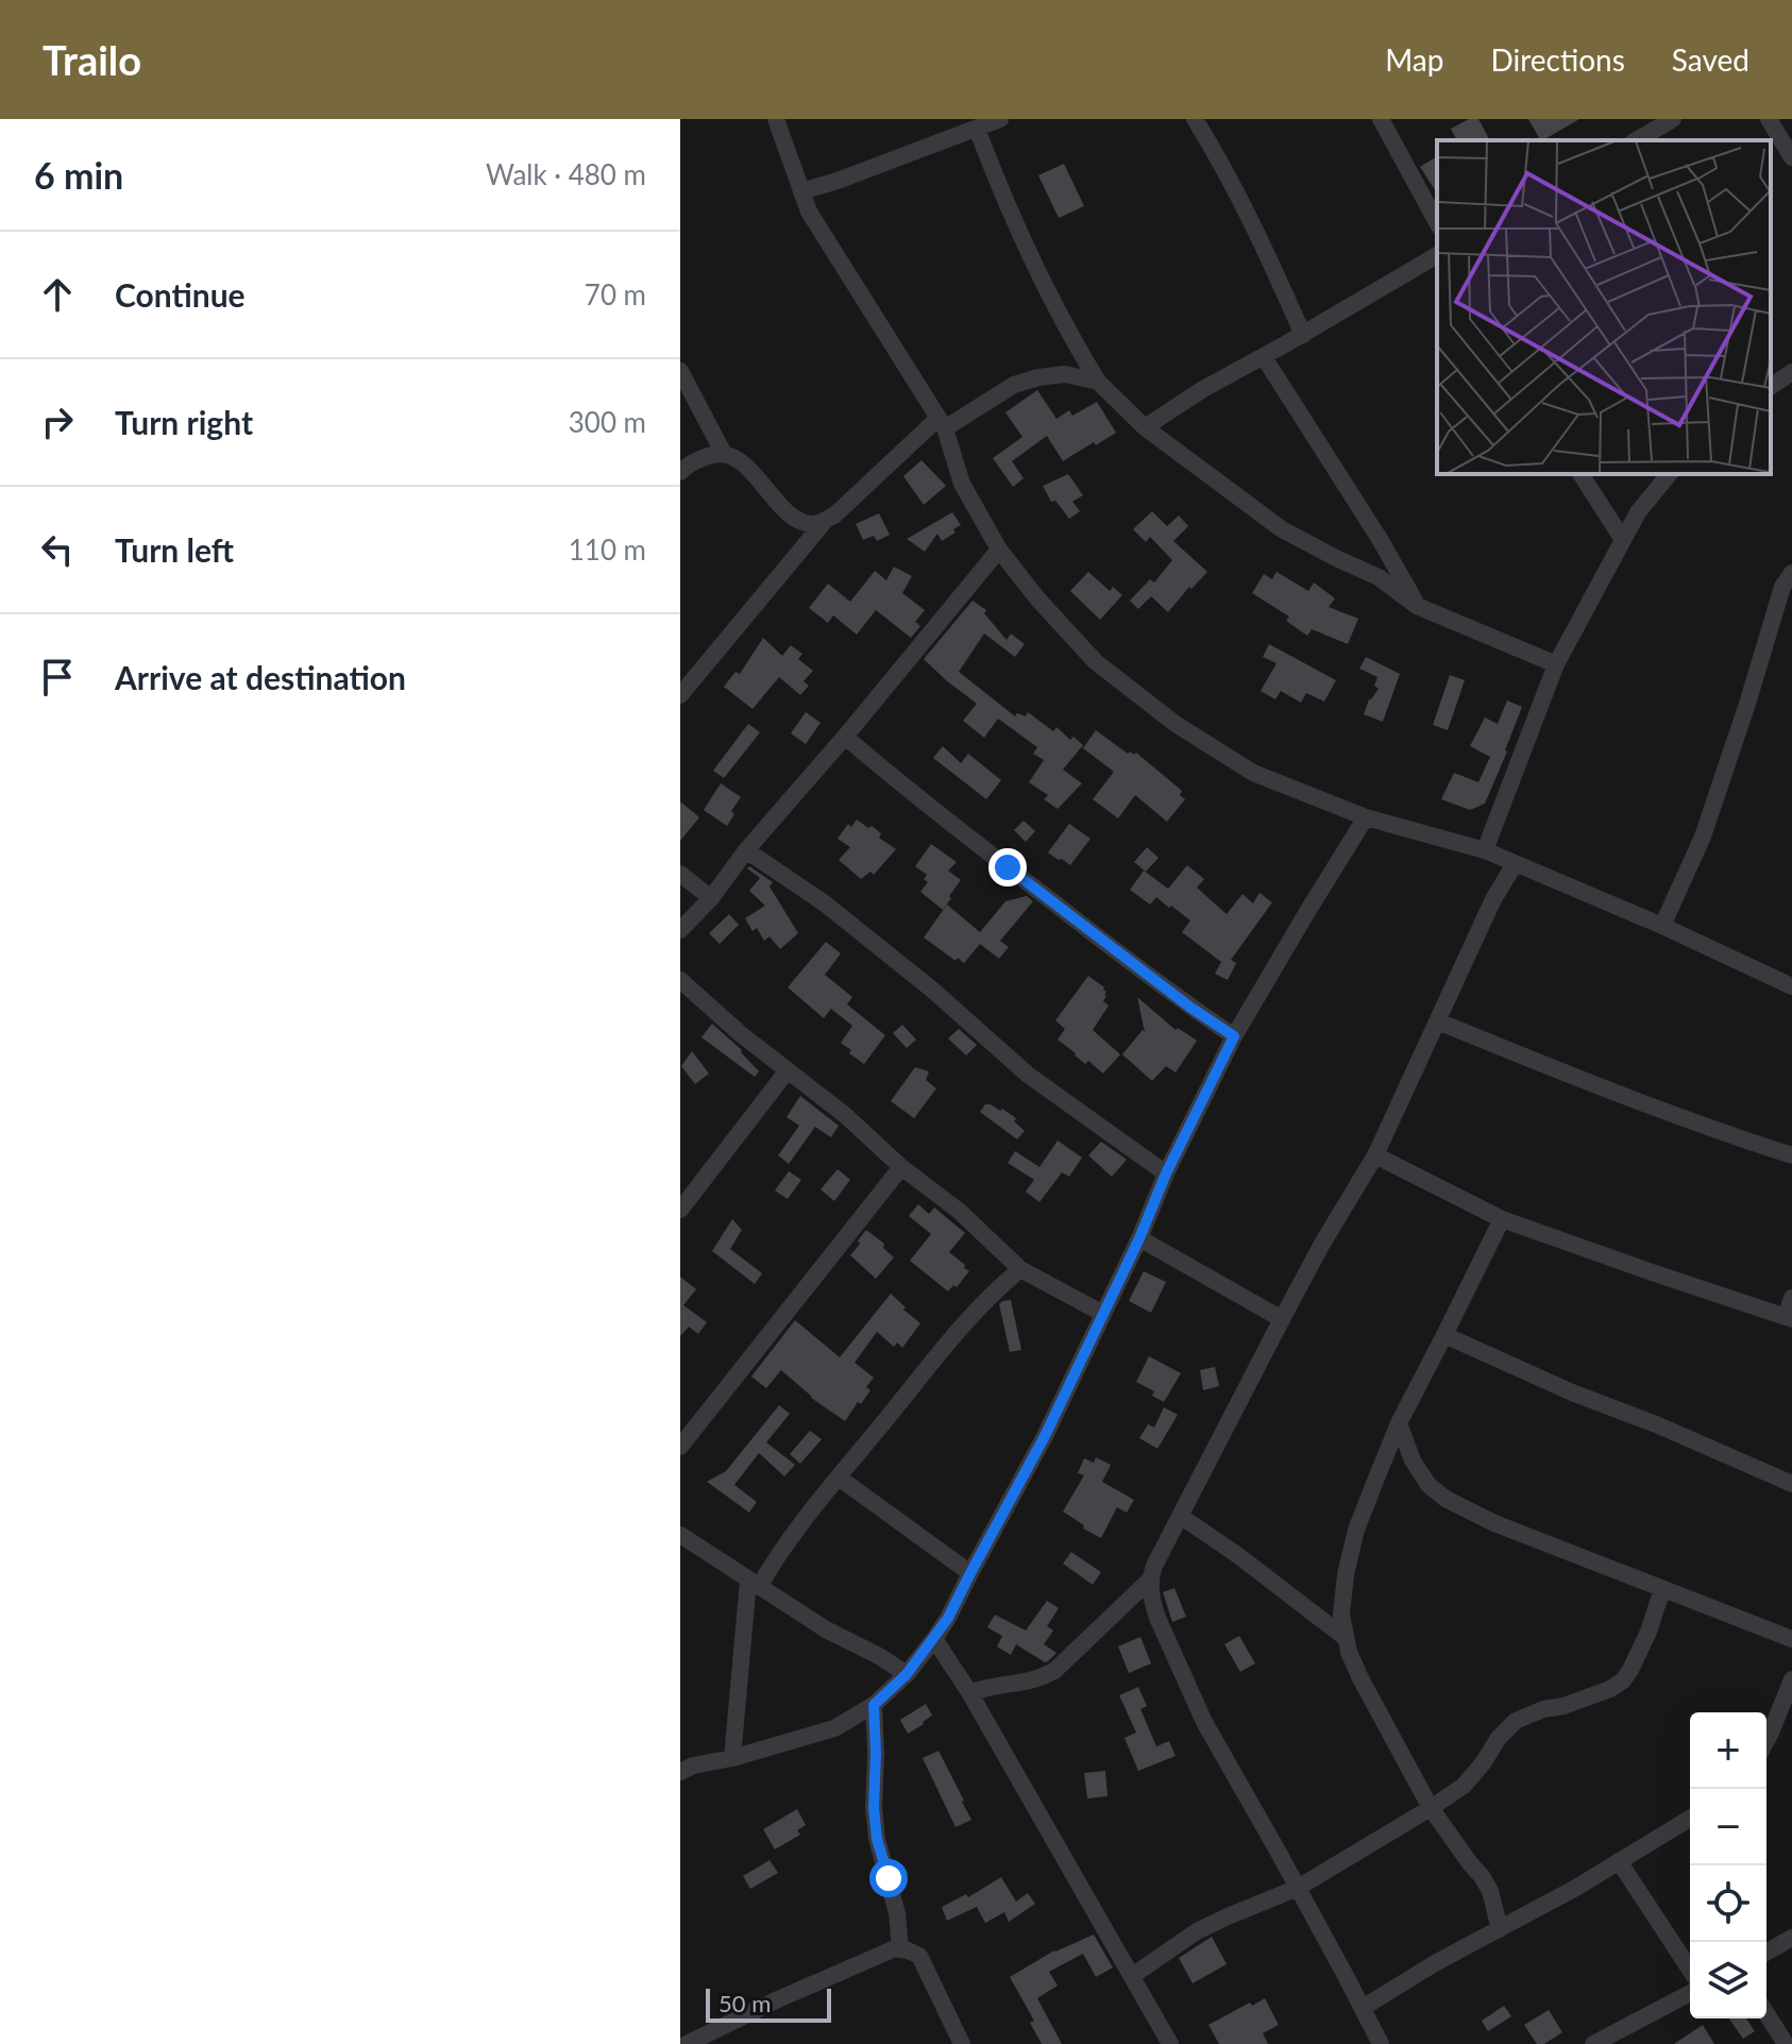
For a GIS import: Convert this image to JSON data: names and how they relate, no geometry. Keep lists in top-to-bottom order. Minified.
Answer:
{"scale_bar":"50 m","page":{"header":"Trailo","nav":["Map","Directions","Saved"],"heading":["6 min","Walk · 480 m"],"list":[["Continue","70 m"],["Turn right","300 m"],["Turn left","110 m"],"Arrive at destination"],"map_buttons":["+","−"],"scale":"50 m"}}
